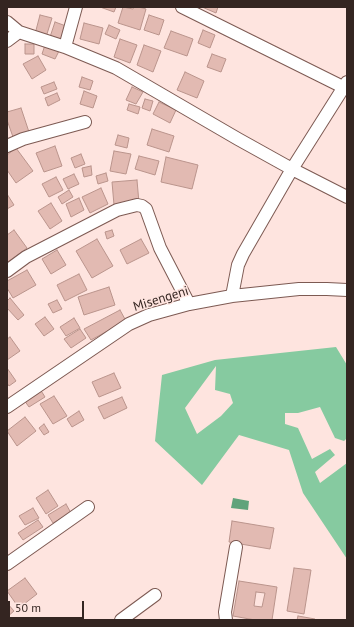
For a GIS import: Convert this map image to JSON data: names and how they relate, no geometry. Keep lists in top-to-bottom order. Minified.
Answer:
{"streets":{"street":["Misengeni"]},"scale_bar":"50 m"}
